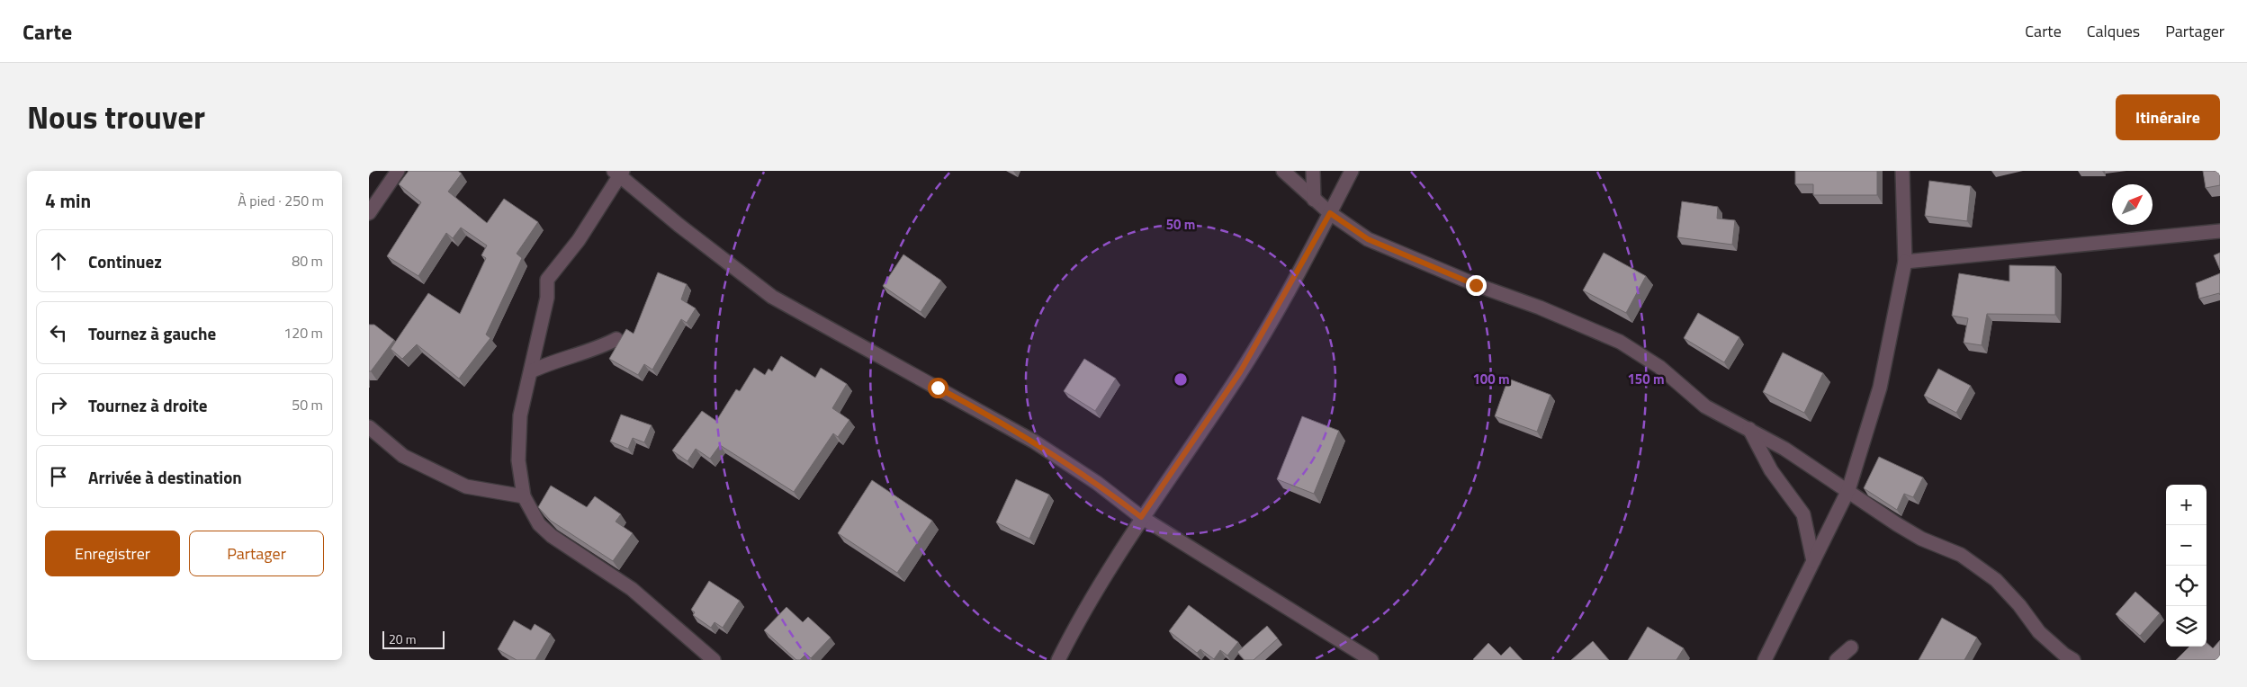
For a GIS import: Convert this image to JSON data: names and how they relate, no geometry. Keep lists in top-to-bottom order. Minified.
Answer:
{"scale_bar":"20 m","north":"top right","page":{"header":"Carte","nav":["Carte","Calques","Partager"],"title":"Nous trouver","buttons":["Itinéraire",["Enregistrer","Partager"]],"heading":["4 min","À pied · 250 m"],"list":[["Continuez","80 m"],["Tournez à gauche","120 m"],["Tournez à droite","50 m"],"Arrivée à destination"],"map_buttons":["+","−"],"scale":"20 m"},"rings":["50 m","100 m","150 m"]}
